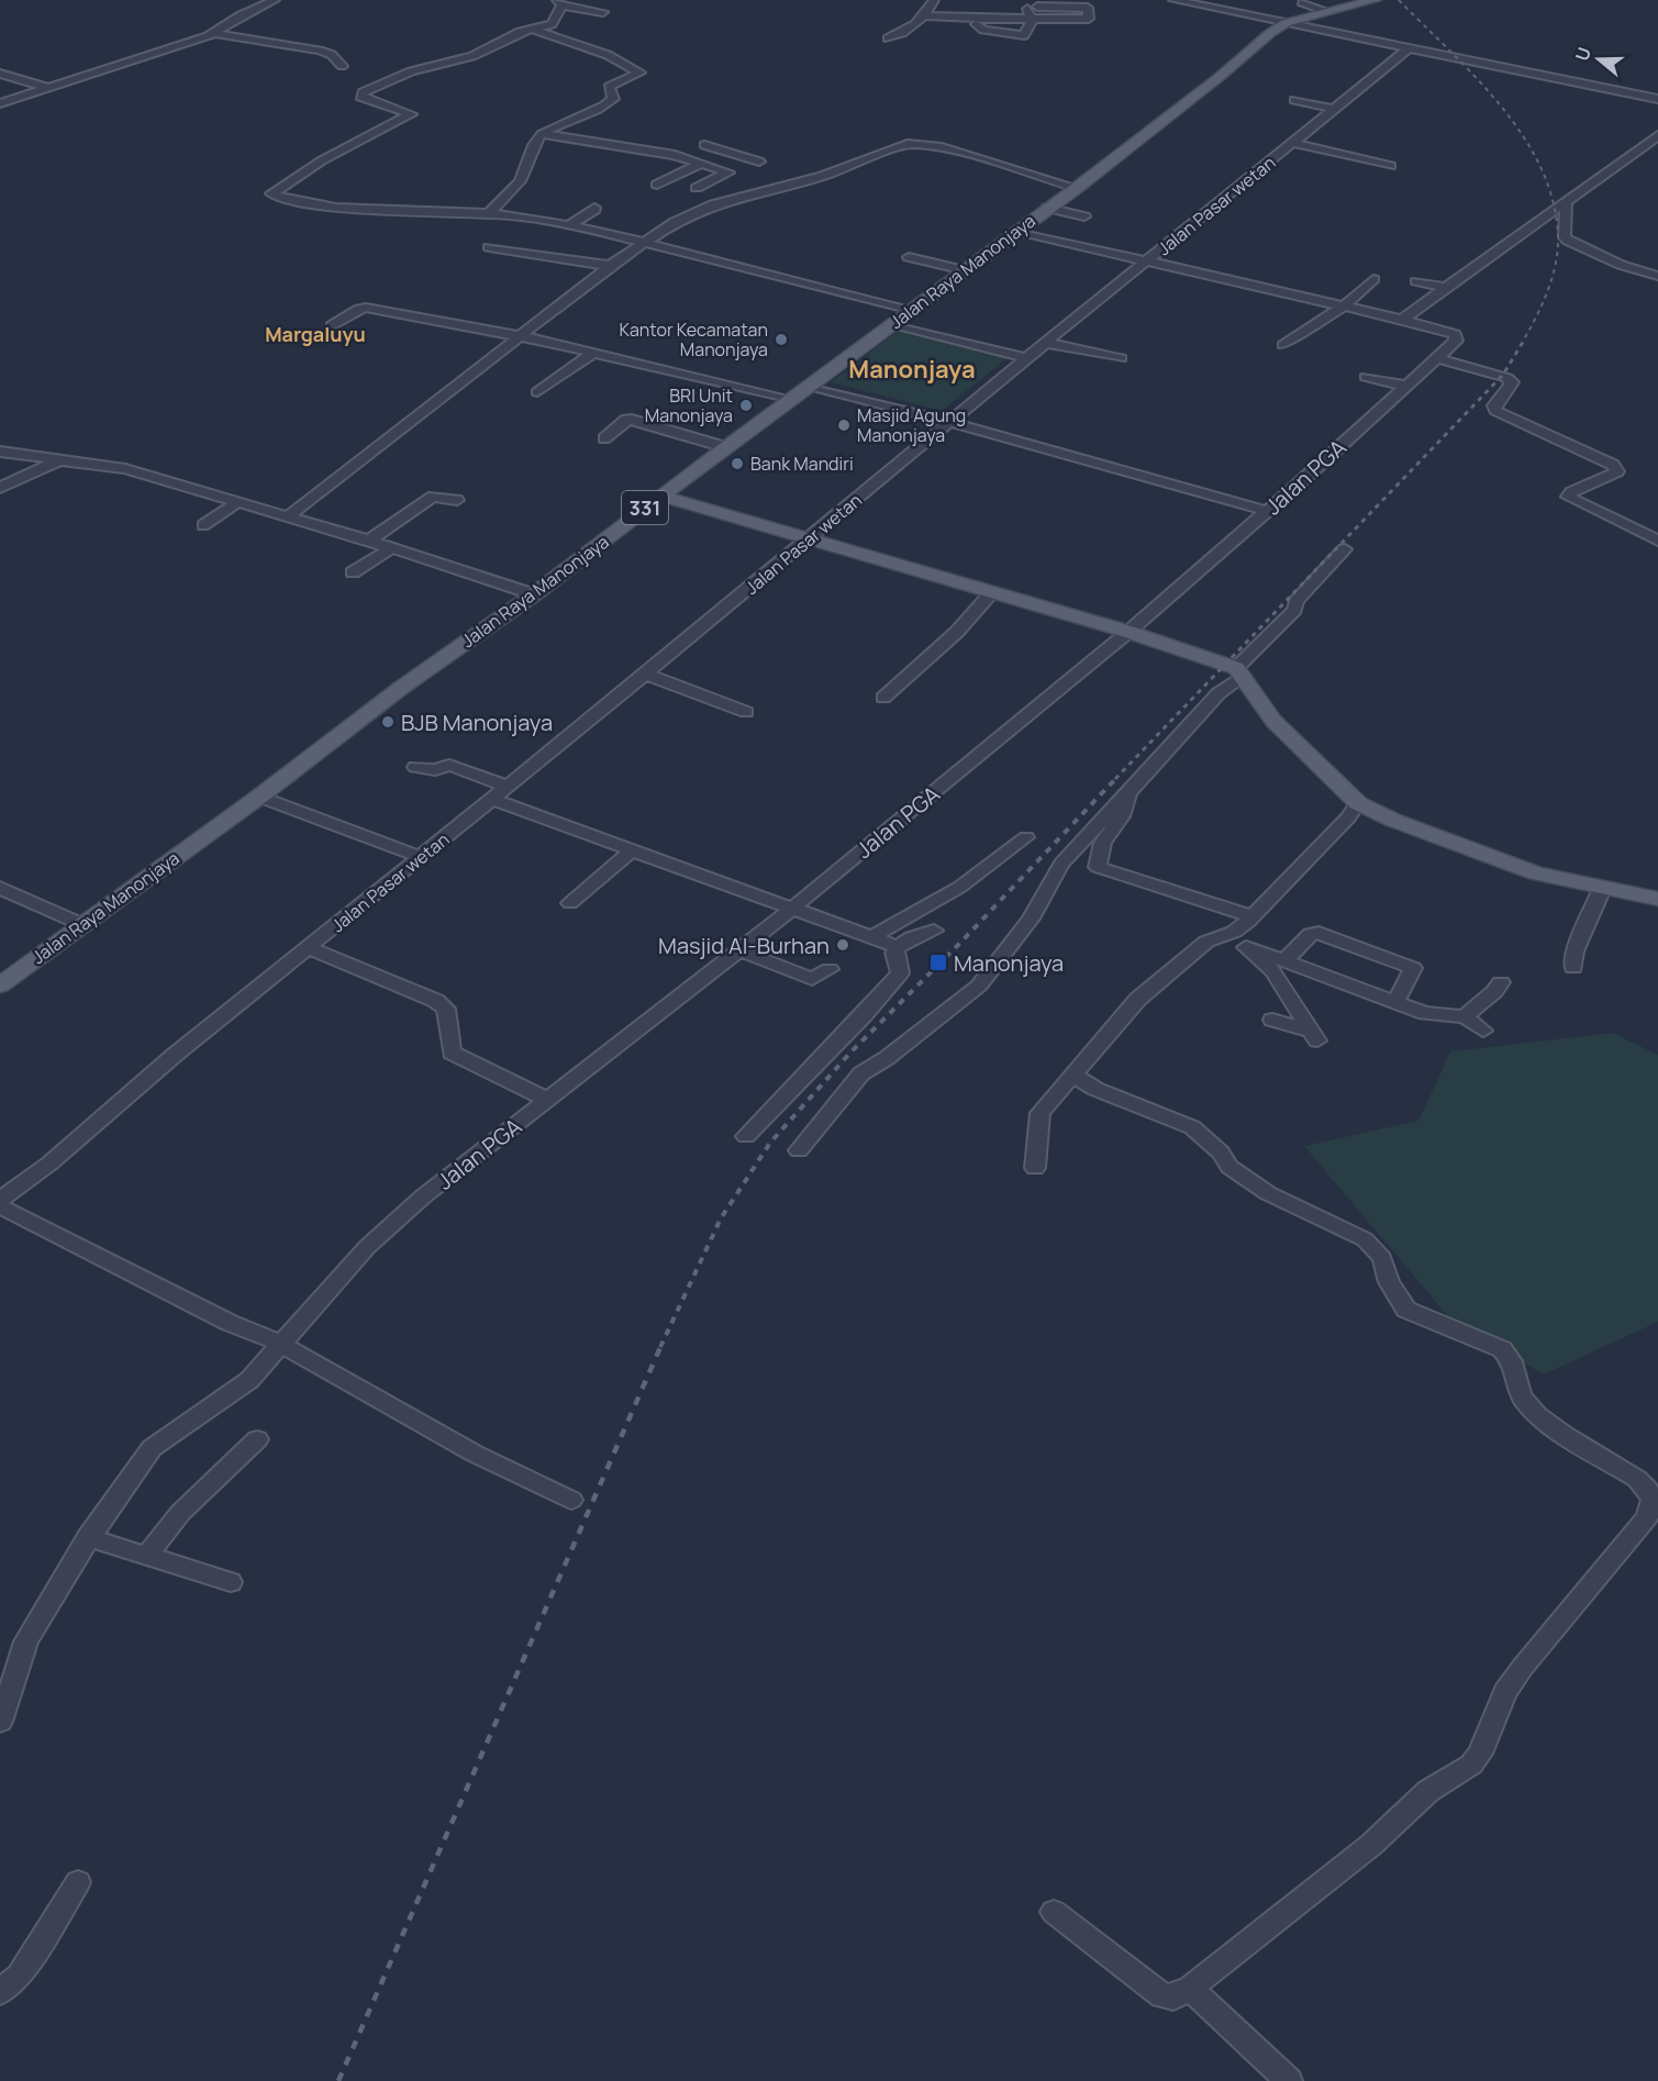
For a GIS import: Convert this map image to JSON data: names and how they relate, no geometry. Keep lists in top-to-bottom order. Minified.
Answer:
{"streets":{"main road":["Jalan Raya Manonjaya","331"],"street":["Jalan Pasar wetan","Jalan PGA"]},"districts":["Margaluyu","Manonjaya"],"places":{"other":["Kantor Kecamatan Manonjaya","BRI Unit Manonjaya","Masjid Agung Manonjaya","Bank Mandiri","BJB Manonjaya","Masjid Al-Burhan"],"transit":["Manonjaya"]},"north":"left"}
